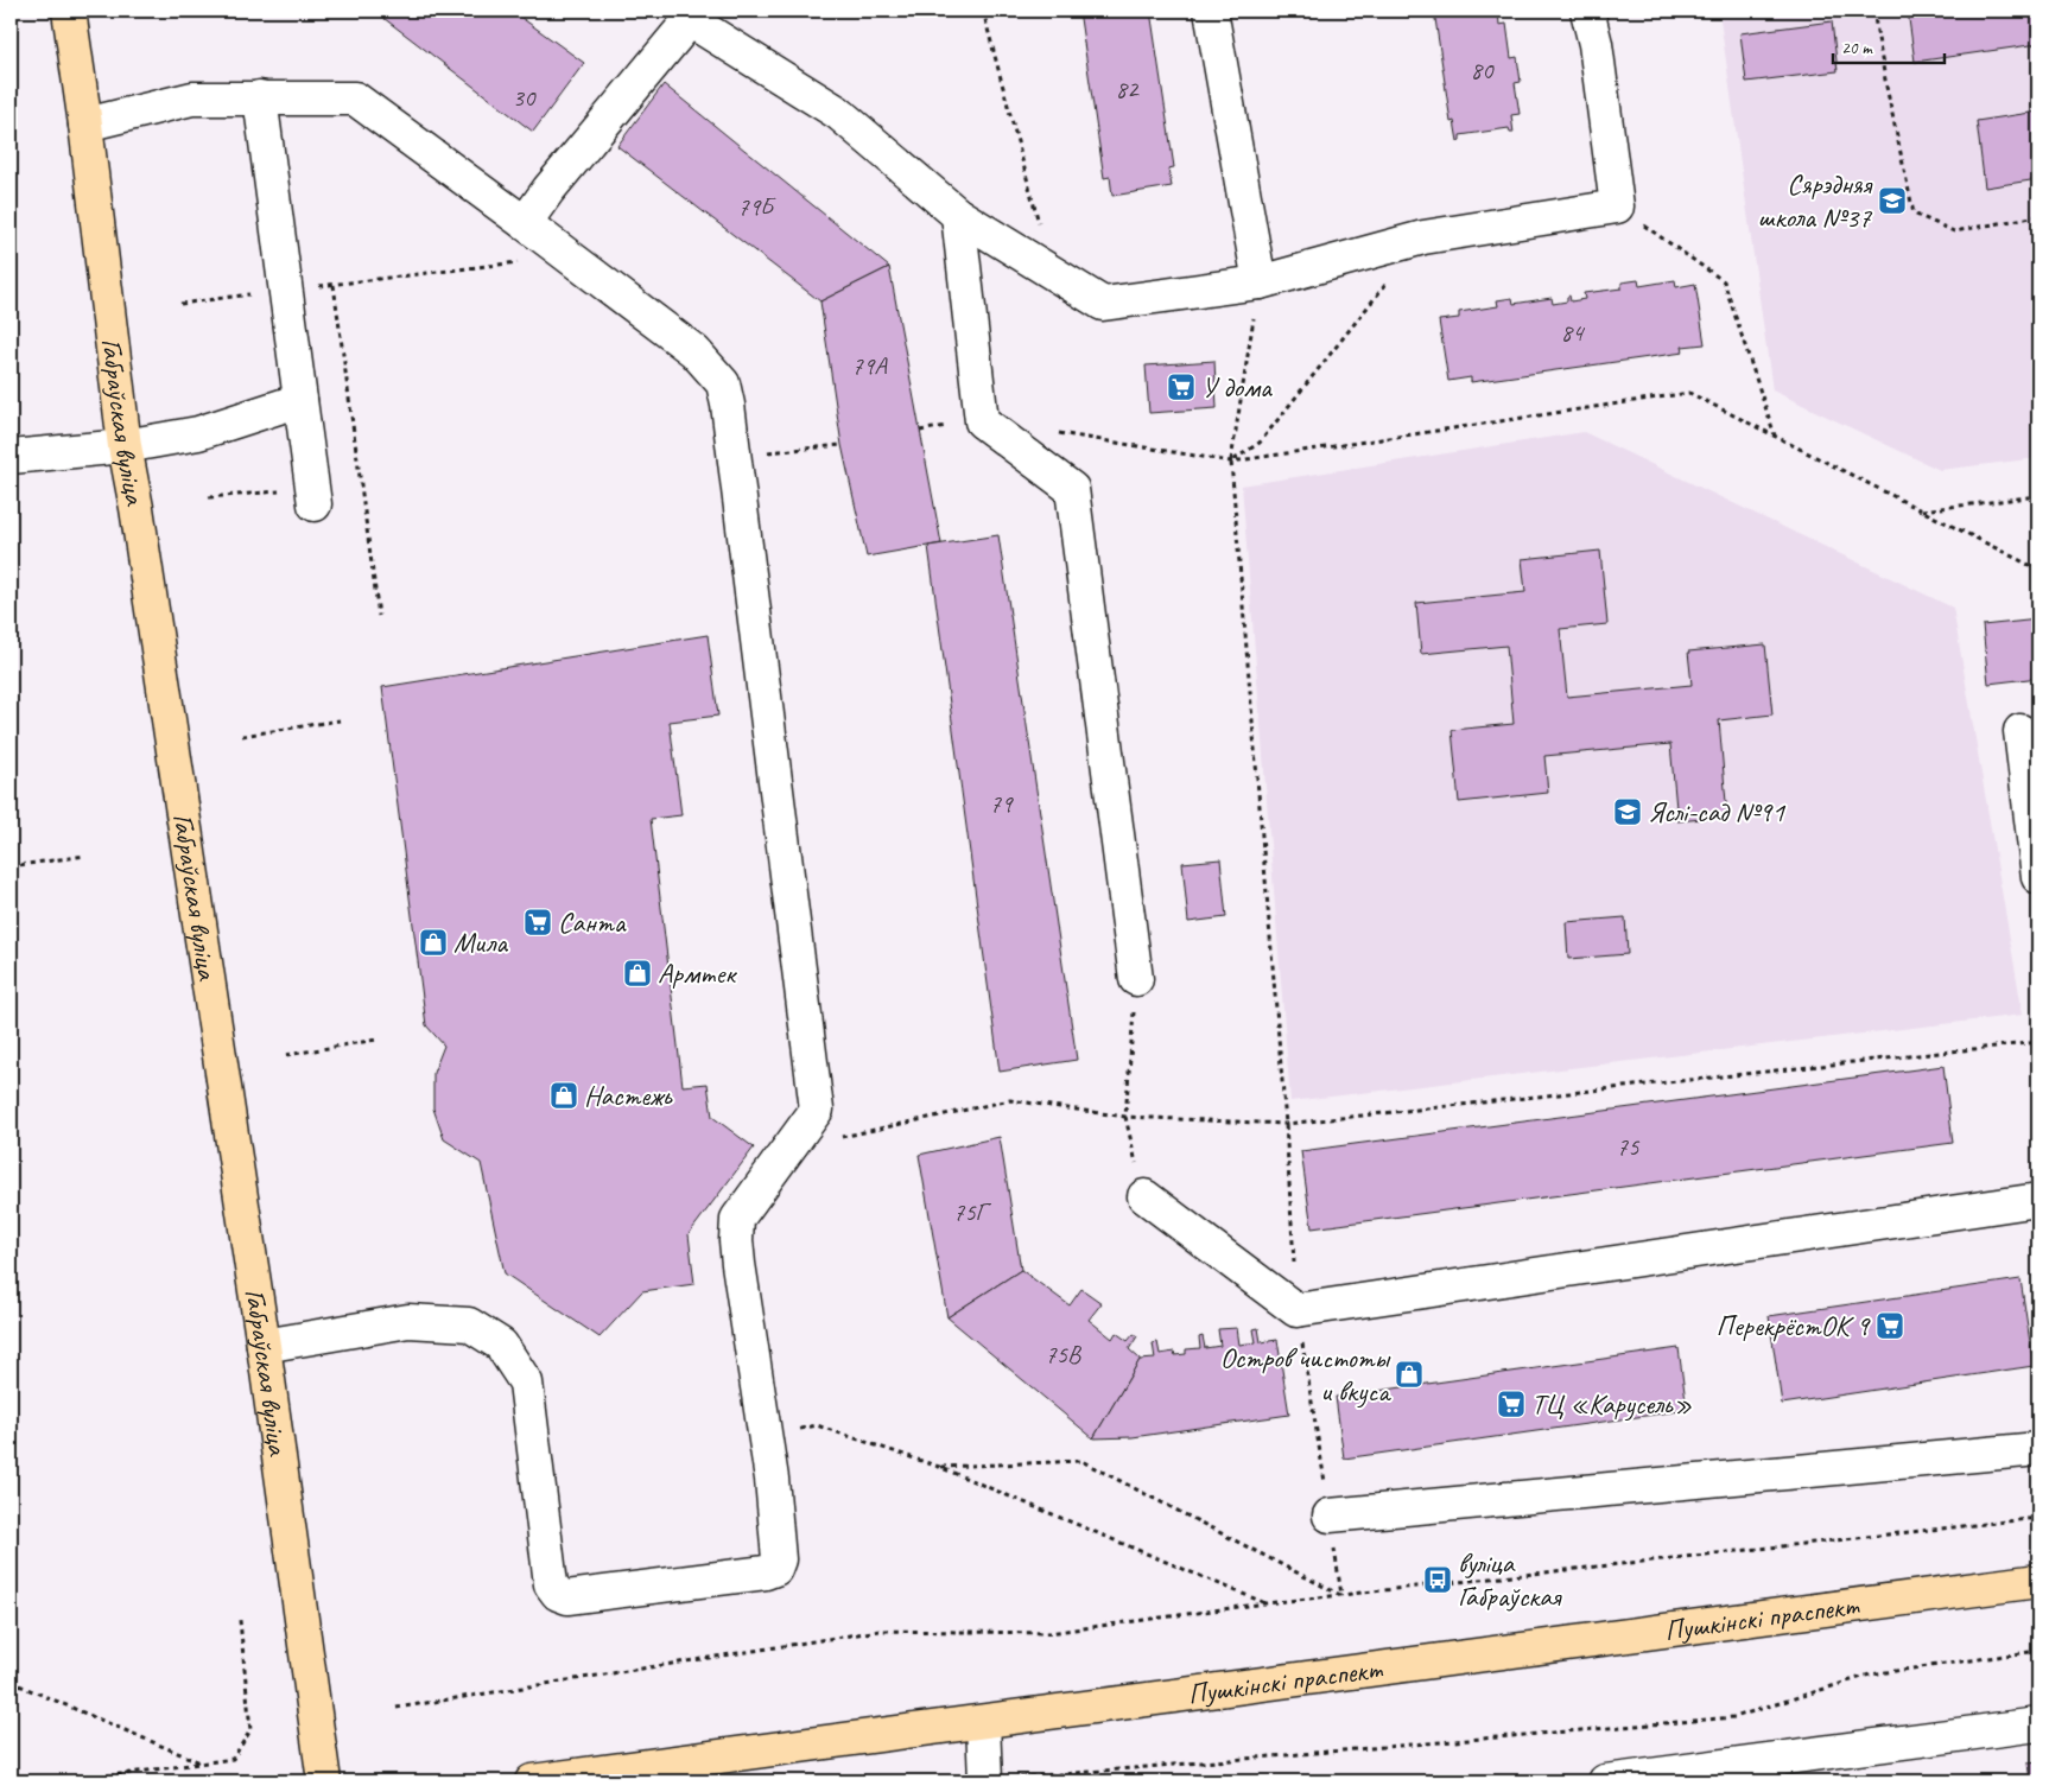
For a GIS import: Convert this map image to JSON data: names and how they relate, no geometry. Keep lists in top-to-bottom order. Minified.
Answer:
{"streets":{"main road":["Габраўская вуліца","Пушкінскі праспект"]},"places":{"school or university":["Сярэдняя школа №37","Яслі-сад №91"],"supermarket":["У дома","Санта","ПерекрёстОК 9","ТЦ «Карусель»"],"shop":["Мила","Армтек","Настежь","Остров чистоты и вкуса"],"bus stop":["вуліца Габраўская"]},"house_numbers":["80","82","30","79Б","84","79А","79","75","75Г","75В"],"scale_bar":"20 m"}
